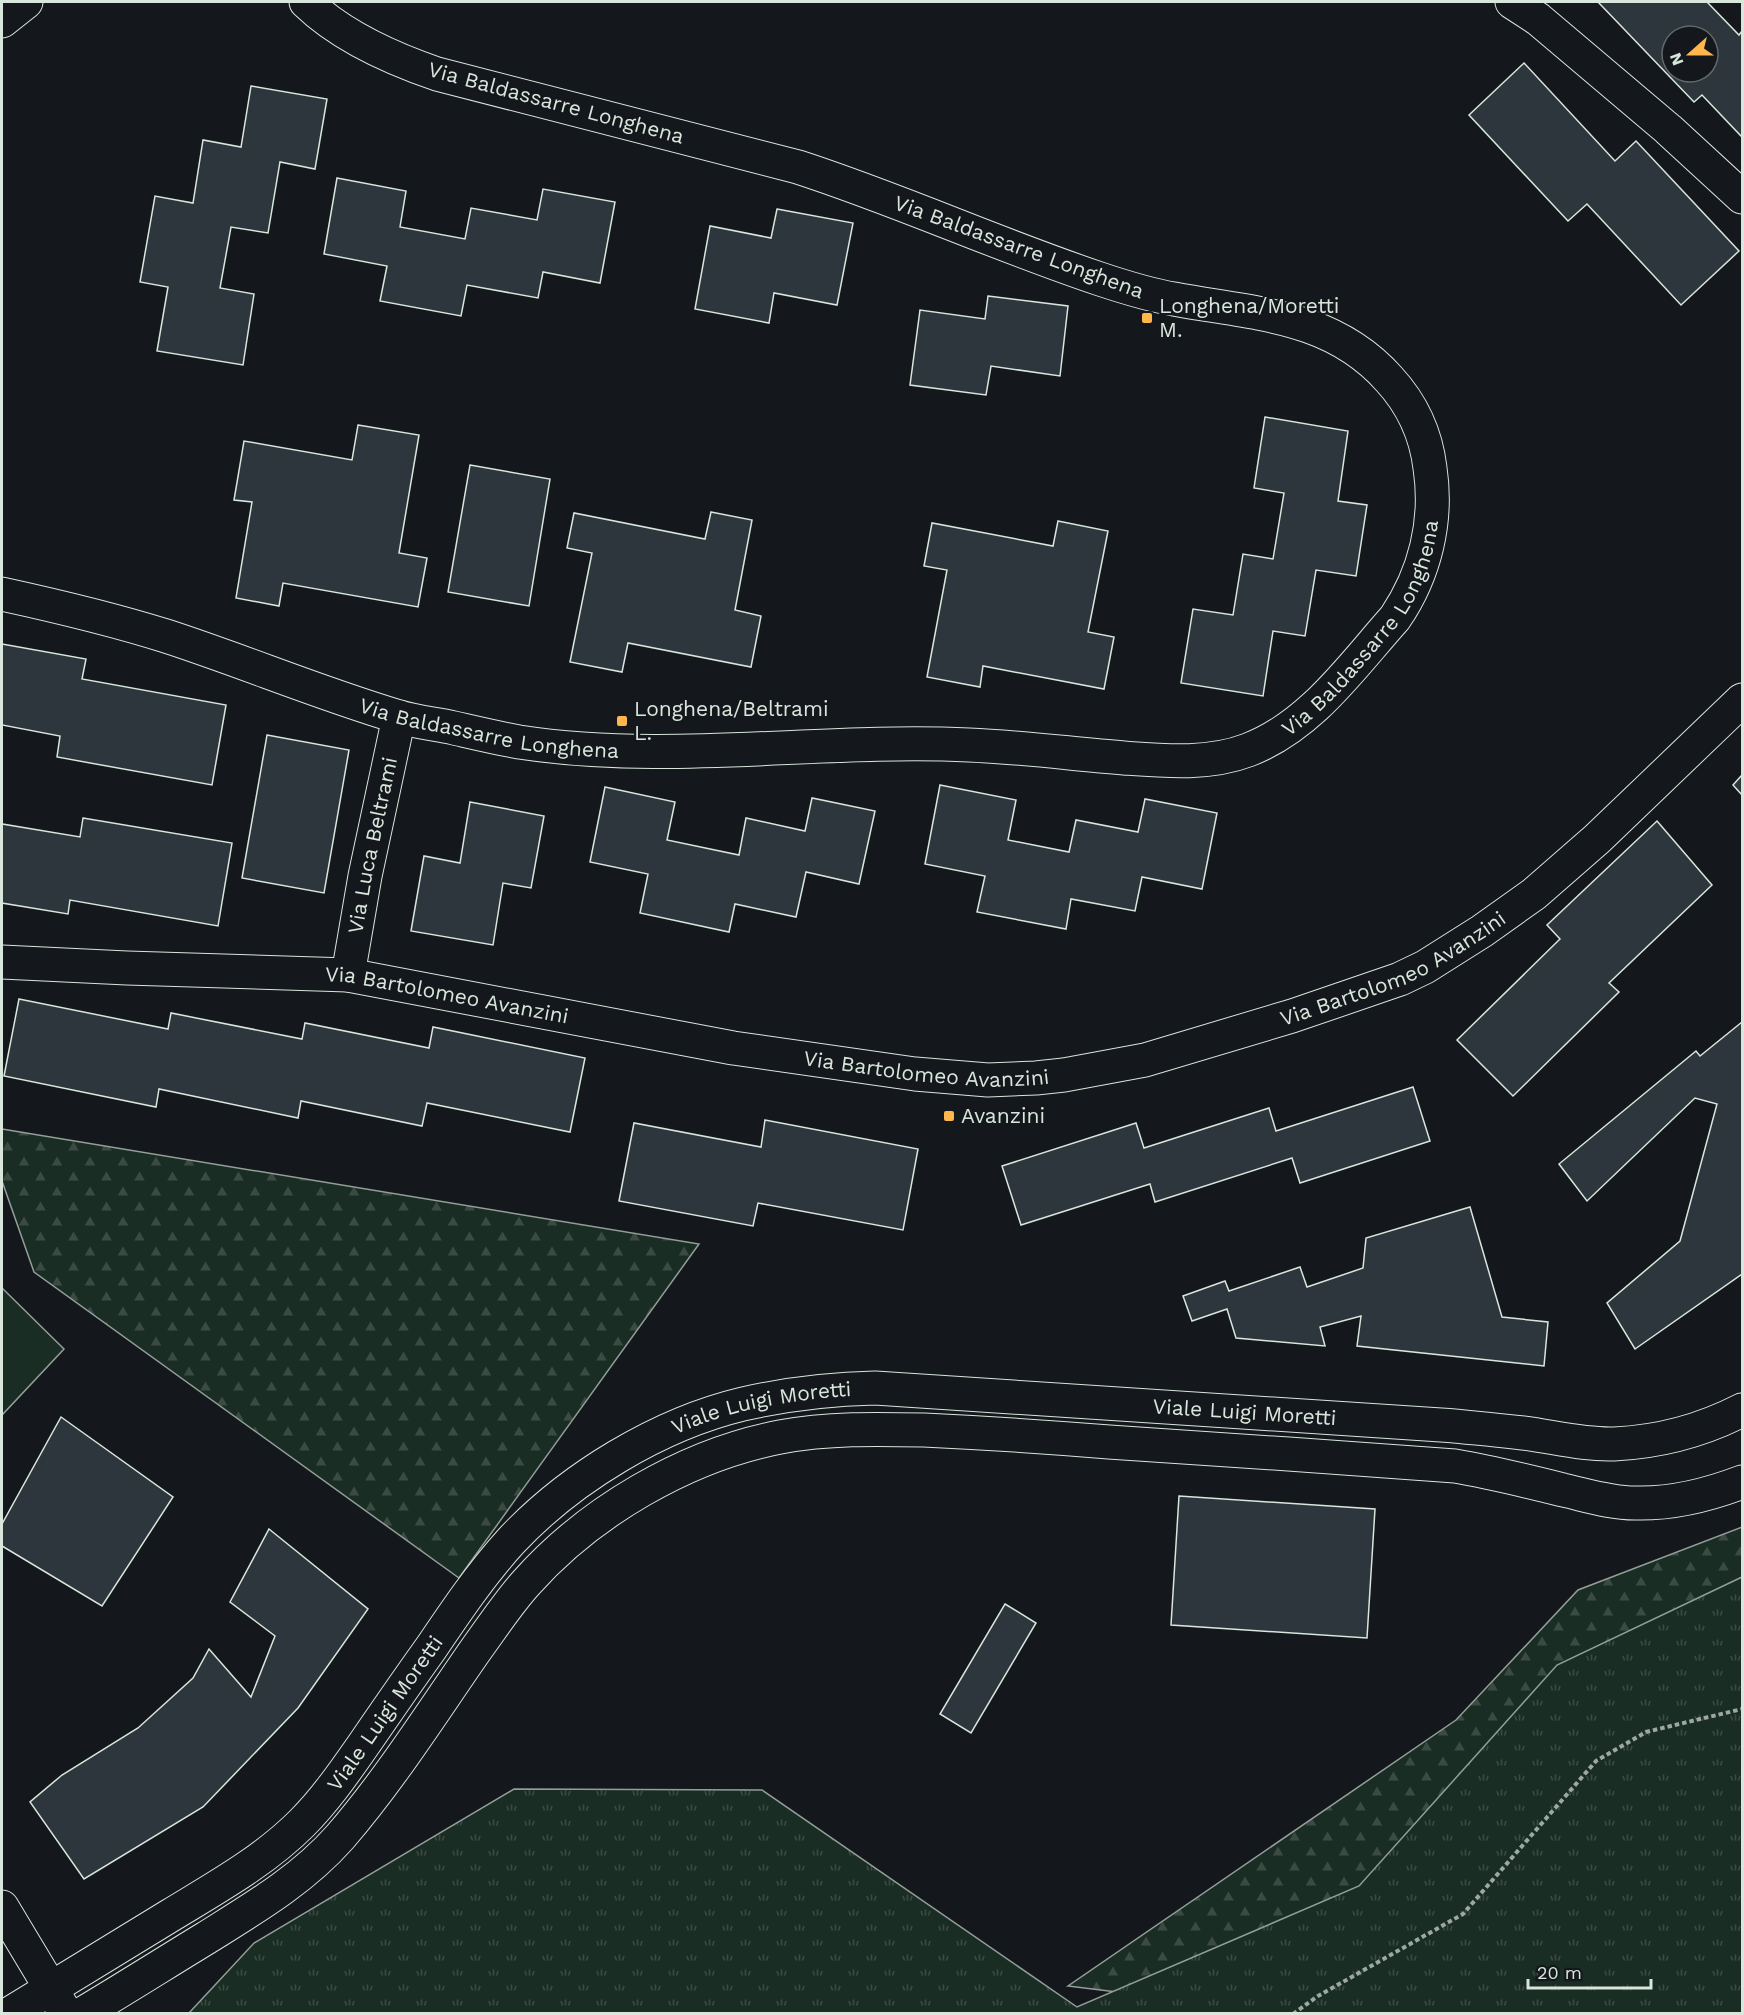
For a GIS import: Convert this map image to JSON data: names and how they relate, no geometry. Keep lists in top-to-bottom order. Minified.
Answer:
{"streets":{"street":["Via Baldassarre Longhena","Via Luca Beltrami","Via Bartolomeo Avanzini","Viale Luigi Moretti"]},"crossings":[["Via Baldassarre Longhena","Via Luca Beltrami"],["Via Luca Beltrami","Via Bartolomeo Avanzini"]],"places":{"transit":["Longhena/Moretti M.","Longhena/Beltrami L.","Avanzini"]},"scale_bar":"20 m","north":"left"}
